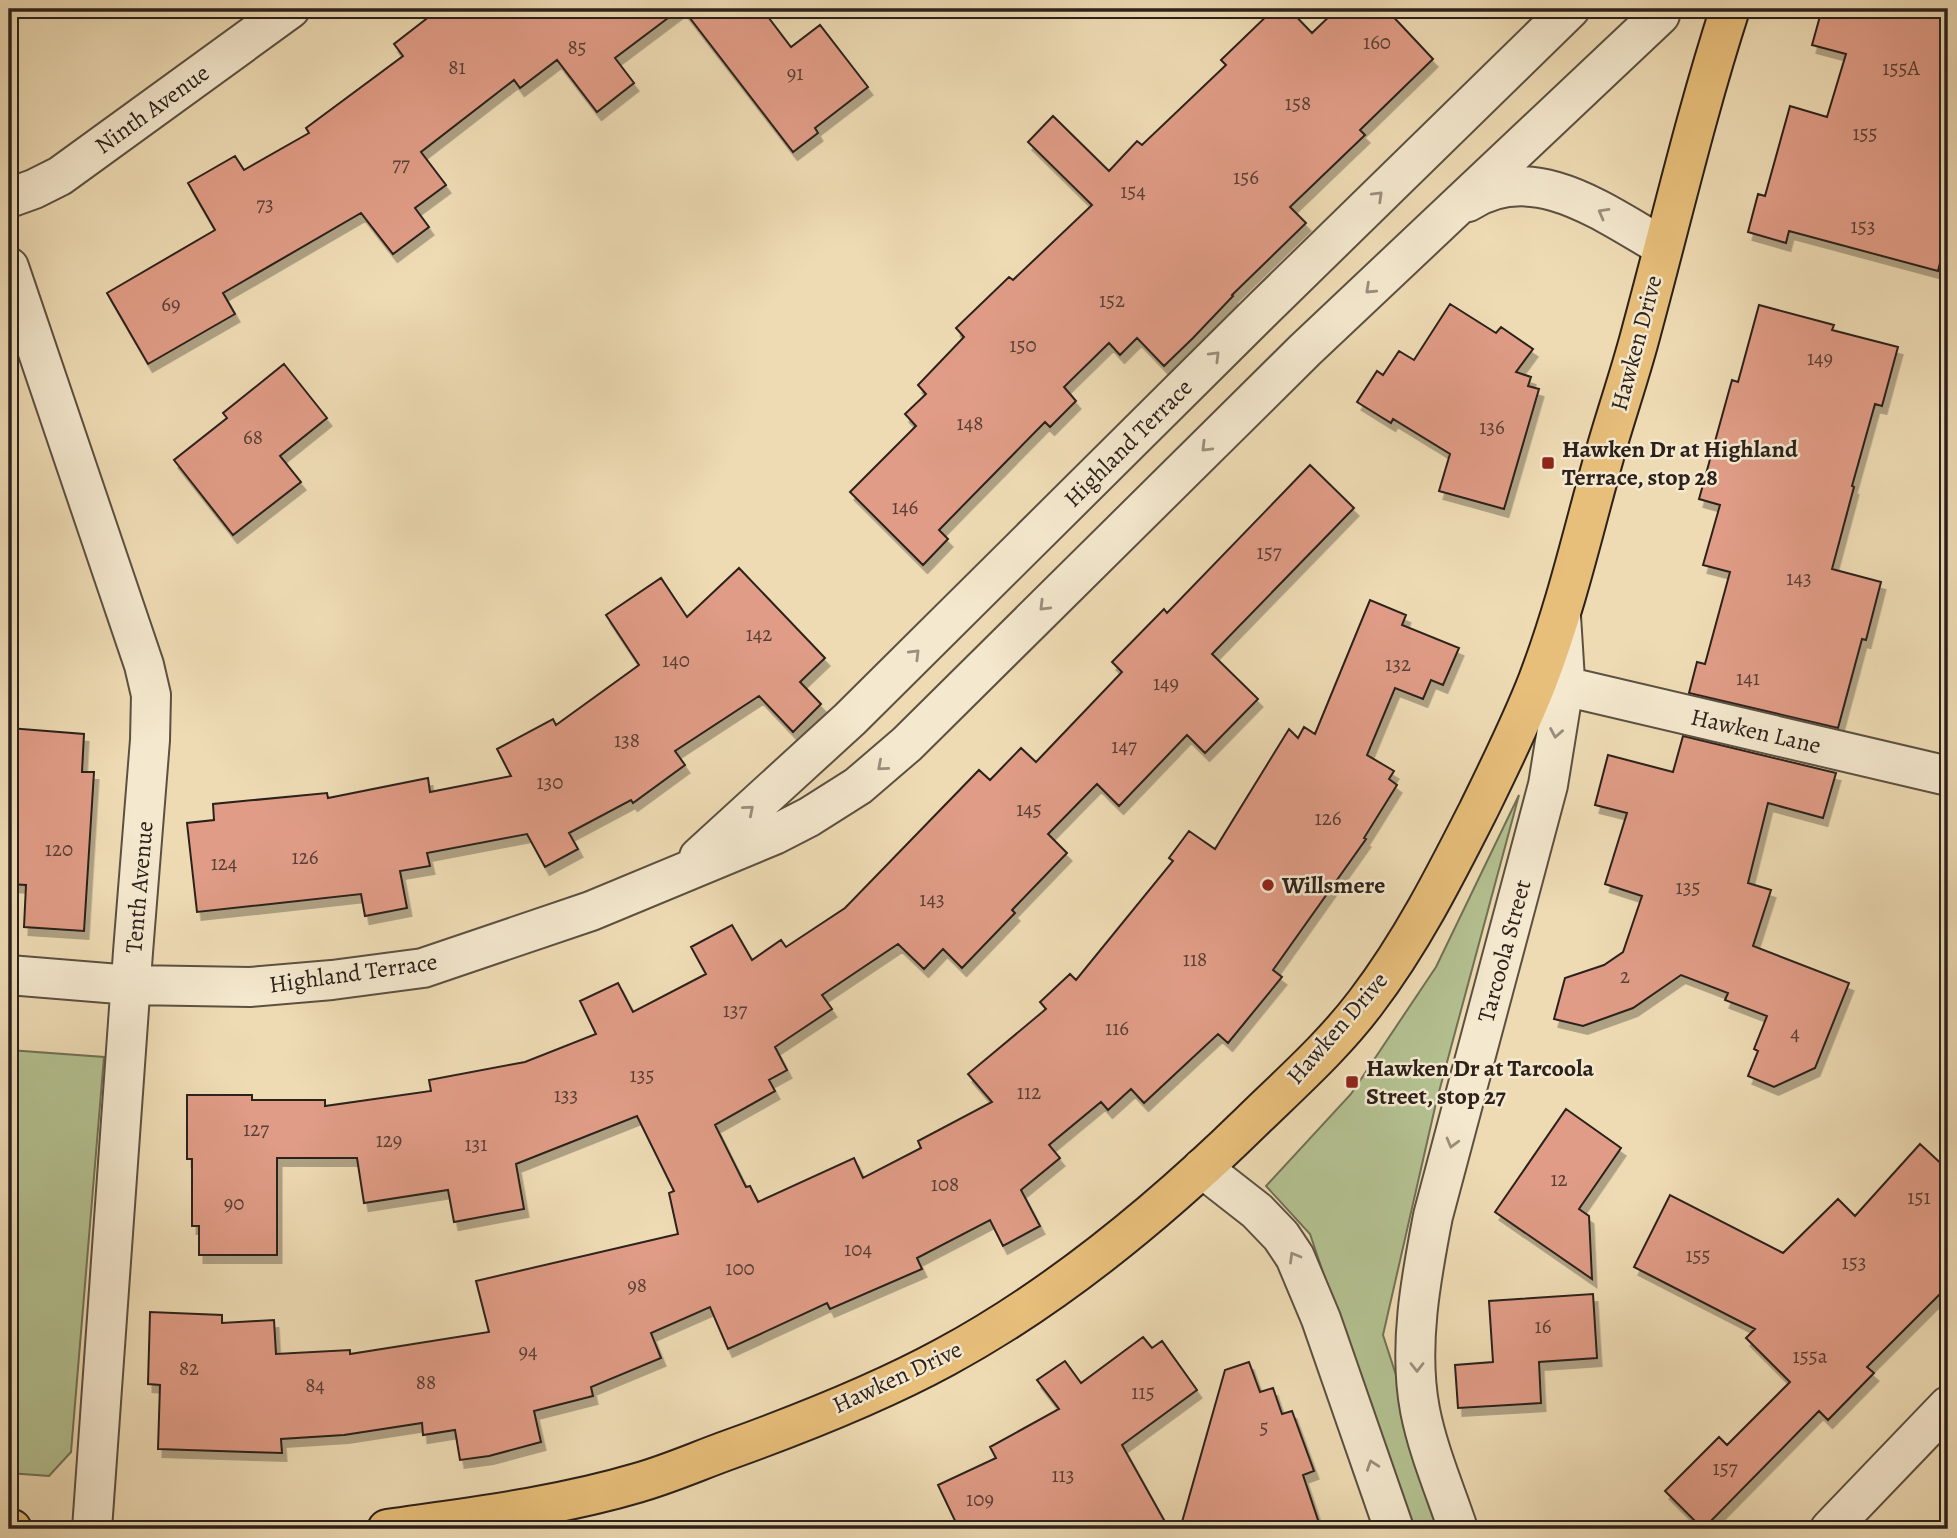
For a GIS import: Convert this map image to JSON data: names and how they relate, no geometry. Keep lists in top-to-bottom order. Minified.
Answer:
{"streets":{"main road":["Hawken Drive"],"street":["Ninth Avenue","Highland Terrace","Hawken Lane","Tenth Avenue","Tarcoola Street"]},"crossings":[["Hawken Drive","Highland Terrace"],["Hawken Drive","Tarcoola Street"],["Highland Terrace","Tenth Avenue"],["Hawken Lane","Tarcoola Street"]],"one_way":["Tarcoola Street"],"places":{"transit":["Hawken Dr at Highland Terrace, stop 28","Hawken Dr at Tarcoola Street, stop 27"],"other":["Willsmere"]},"house_numbers":["160","85","81","155A","91","158","155","77","156","154","73","153","152","69","150","149","148","136","68","146","157","143","142","140","132","141","149","138","147","130","145","126","120","126","124","135","143","118","2","137","116","4","135","112","133","127","129","131","12","108","151","90","104","155","153","100","98","16","94","155a","82","88","84","115","5","157","113","109"]}
